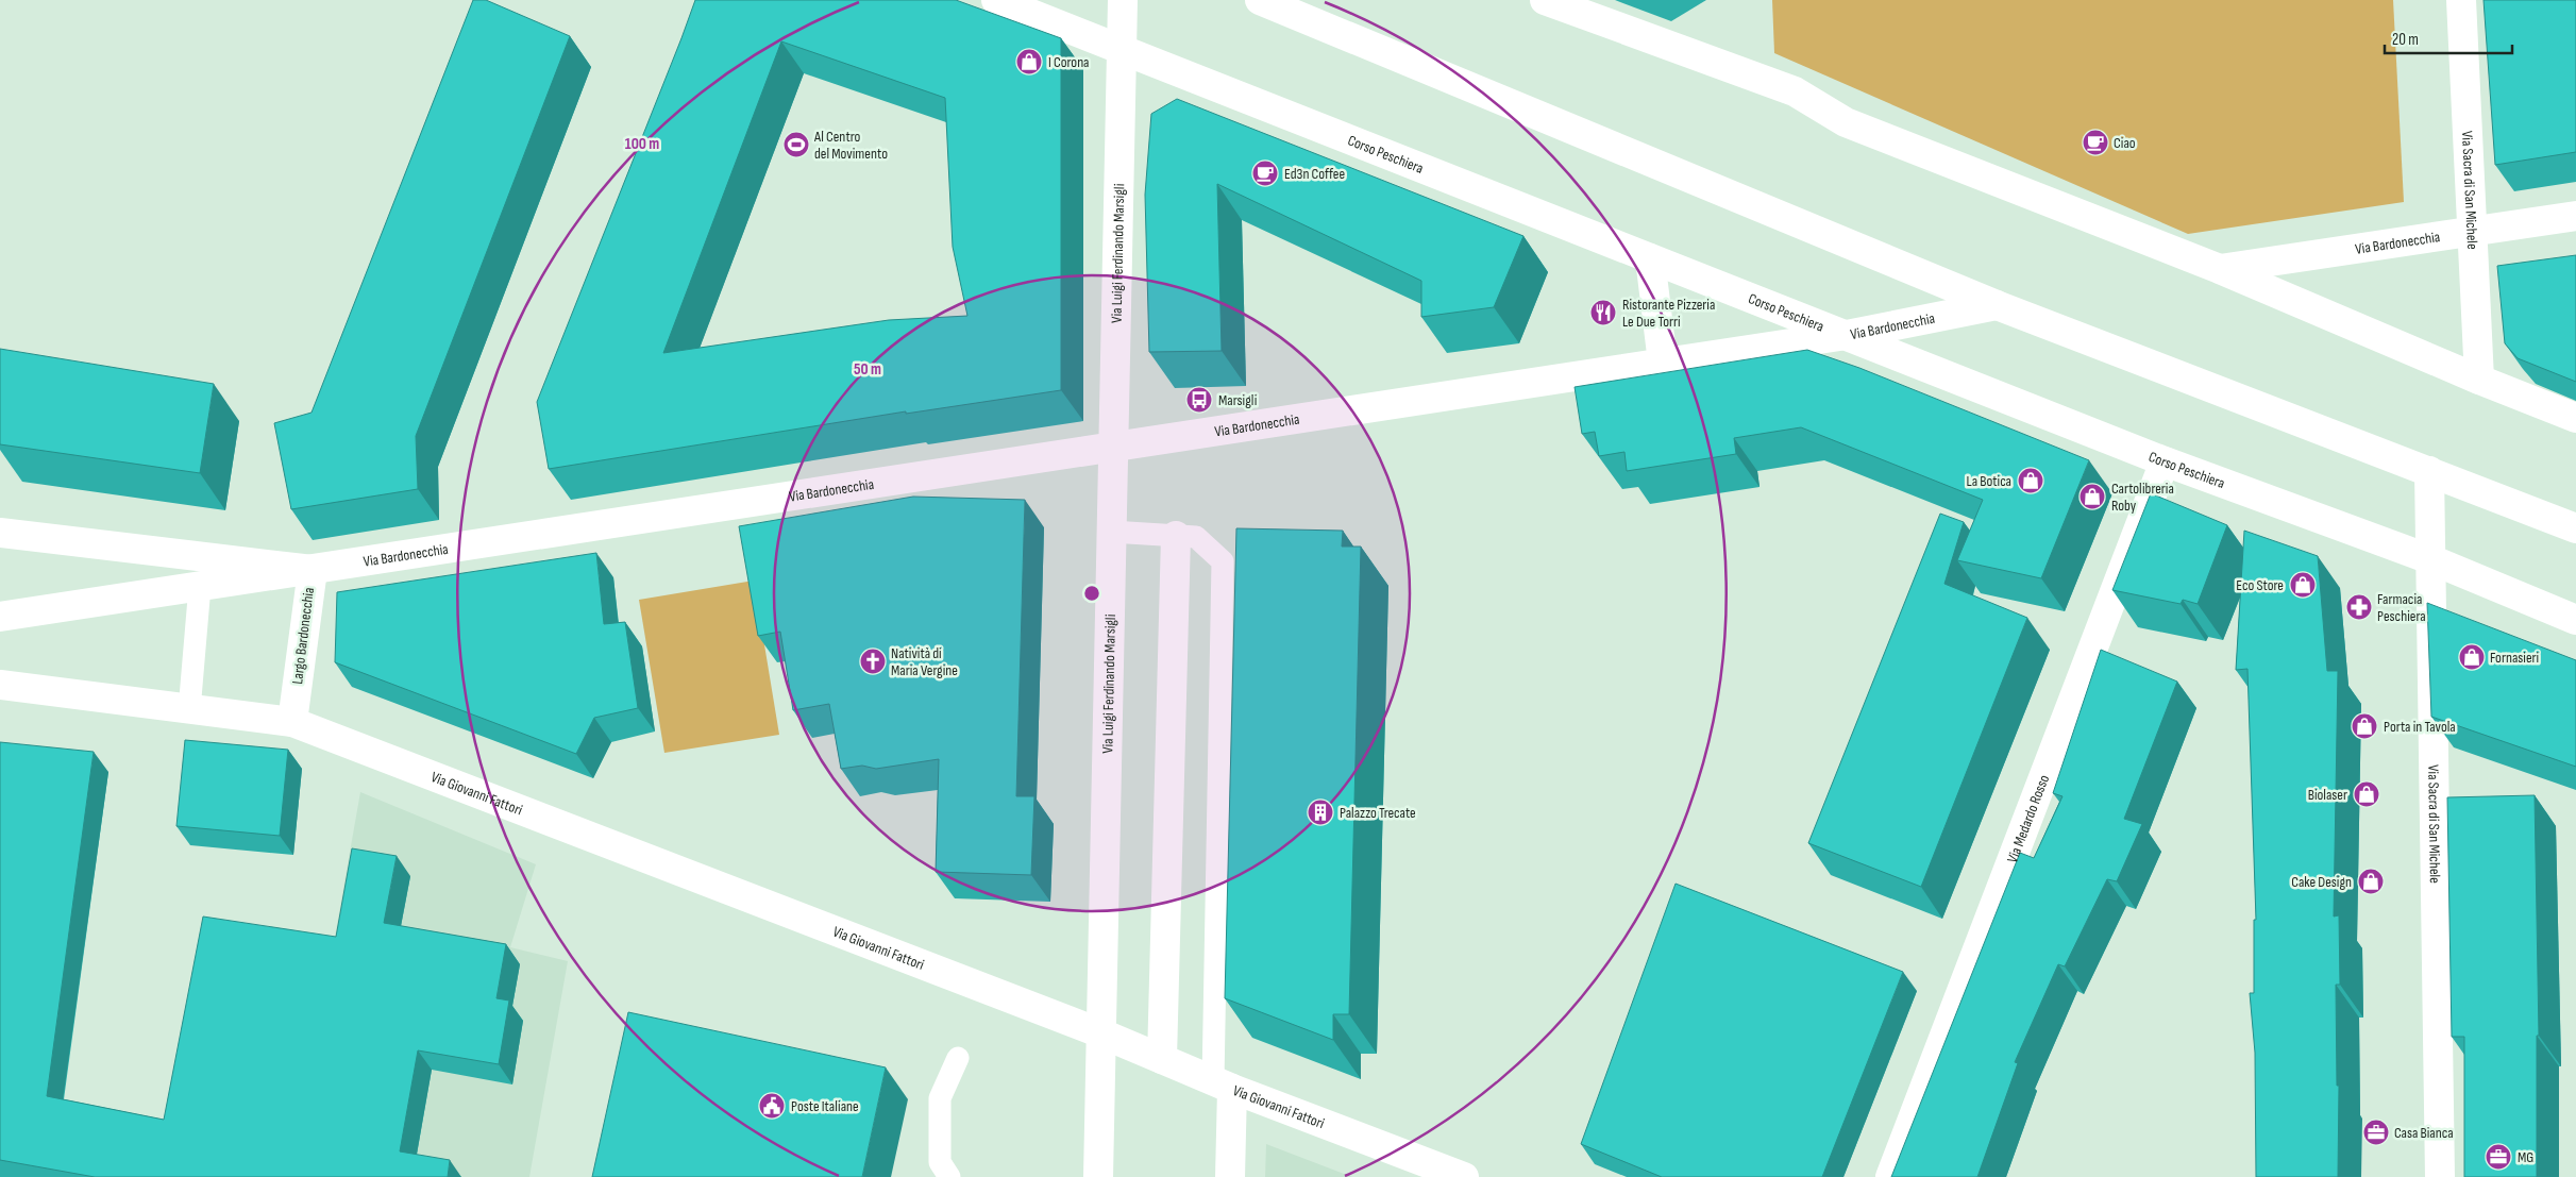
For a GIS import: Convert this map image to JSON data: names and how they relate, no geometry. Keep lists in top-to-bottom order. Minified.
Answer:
{"streets":{"street":["Corso Peschiera","Via Sacra di San Michele","Via Bardonecchia","Via Luigi Ferdinando Marsigli","Largo Bardonecchia","Via Giovanni Fattori","Via Medardo Rosso"]},"crossings":[["Corso Peschiera","Via Sacra di San Michele"],["Corso Peschiera","Via Bardonecchia"],["Corso Peschiera","Via Luigi Ferdinando Marsigli"],["Corso Peschiera","Via Medardo Rosso"],["Via Sacra di San Michele","Via Bardonecchia"],["Via Bardonecchia","Via Luigi Ferdinando Marsigli"],["Via Bardonecchia","Largo Bardonecchia"],["Via Luigi Ferdinando Marsigli","Via Giovanni Fattori"],["Largo Bardonecchia","Via Giovanni Fattori"]],"places":{"shop":["I Corona","La Botica","Cartolibreria Roby","Eco Store","Fornasieri","Porta in Tavola","Biolaser","Cake Design"],"cafe":["Ciao","Ed3n Coffee"],"sports":["Al Centro del Movimento"],"restaurant":["Ristorante Pizzeria Le Due Torri"],"bus stop":["Marsigli"],"pharmacy":["Farmacia Peschiera"],"church":["Natività di Maria Vergine"],"building":["Palazzo Trecate"],"public building":["Poste Italiane"],"office":["Casa Bianca","MG"]},"scale_bar":"20 m","rings":["100 m","50 m"]}
